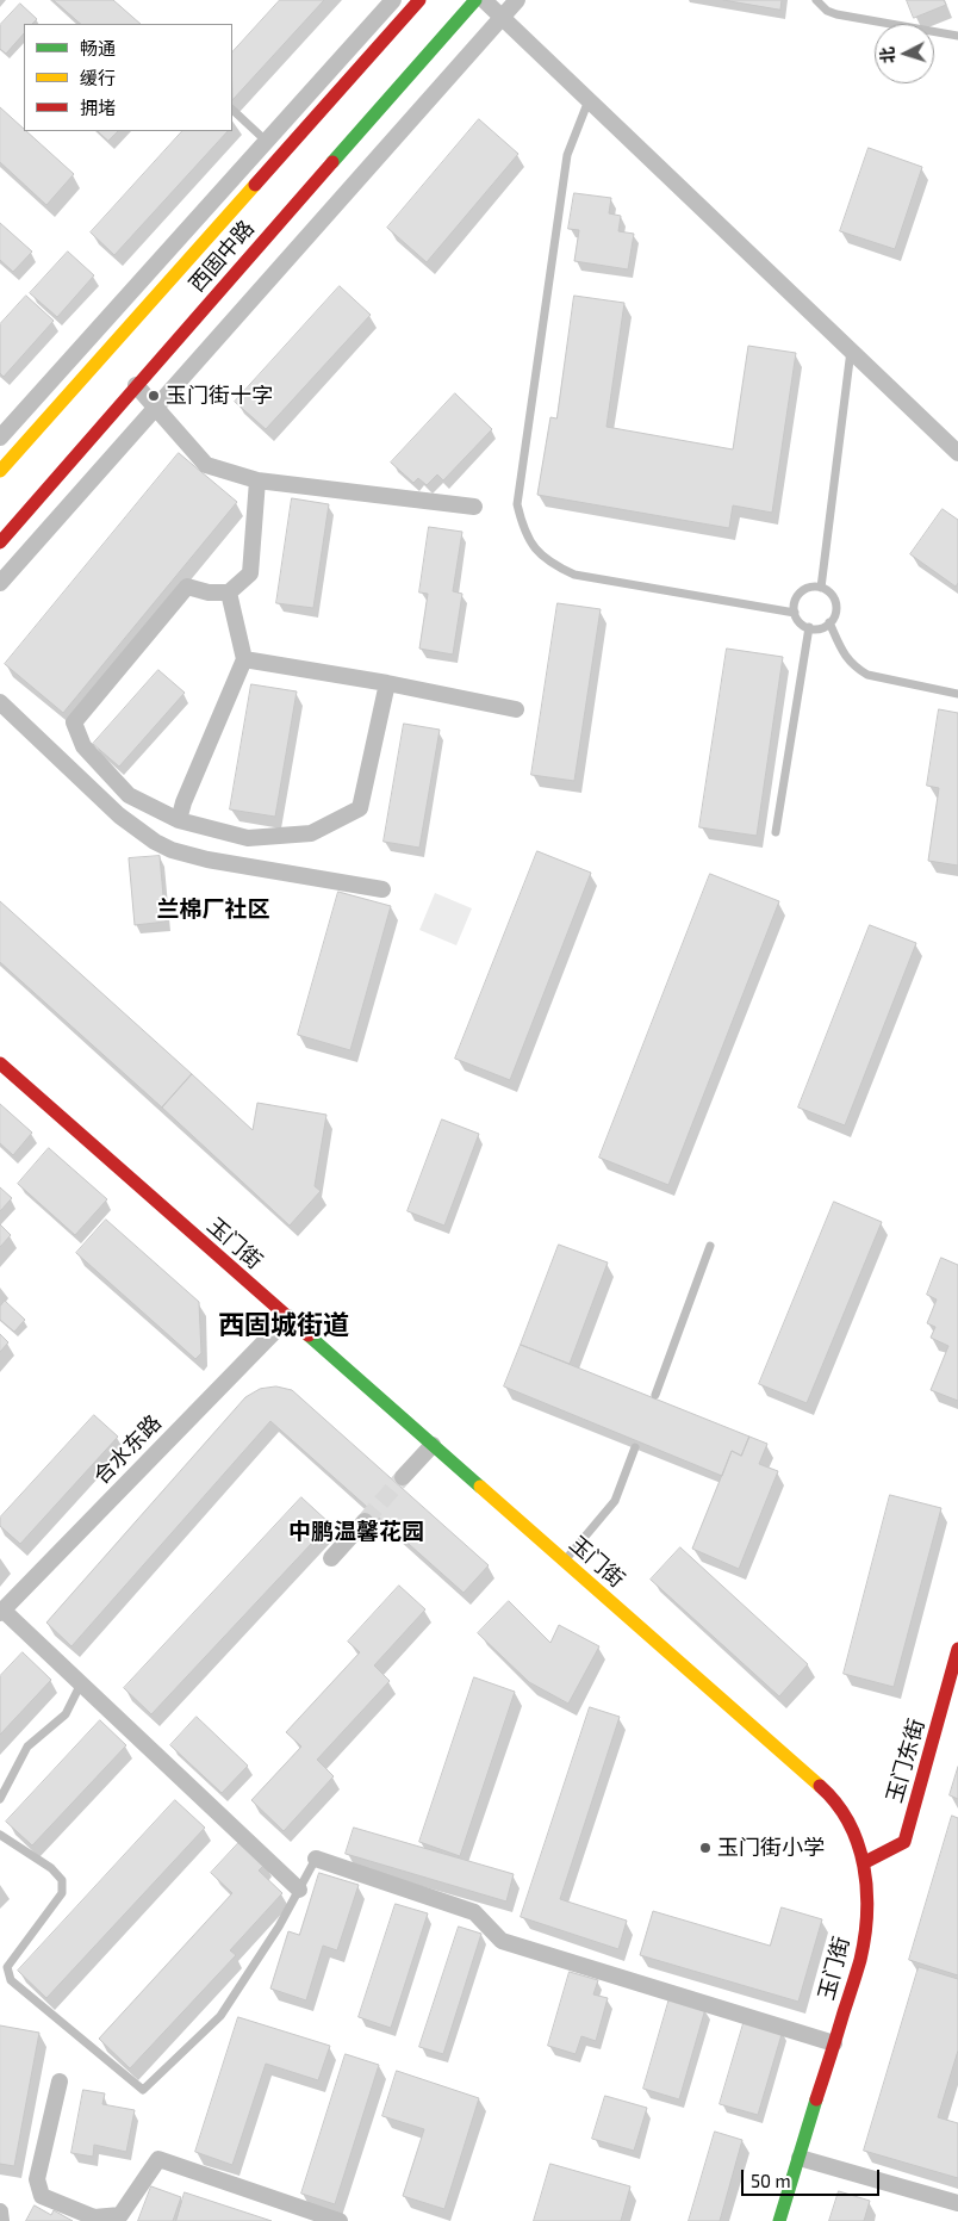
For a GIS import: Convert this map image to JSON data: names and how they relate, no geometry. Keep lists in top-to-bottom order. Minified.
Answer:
{"streets":{"street":["西固中路","玉门街","合水东路","玉门东街"]},"crossings":[["玉门街","合水东路"],["玉门街","玉门东街"]],"districts":["兰棉厂社区","西固城街道","中鹏温馨花园"],"places":["玉门街十字","玉门街小学"],"legend":["畅通","缓行","拥堵"],"scale_bar":"50 m","north":"left"}
